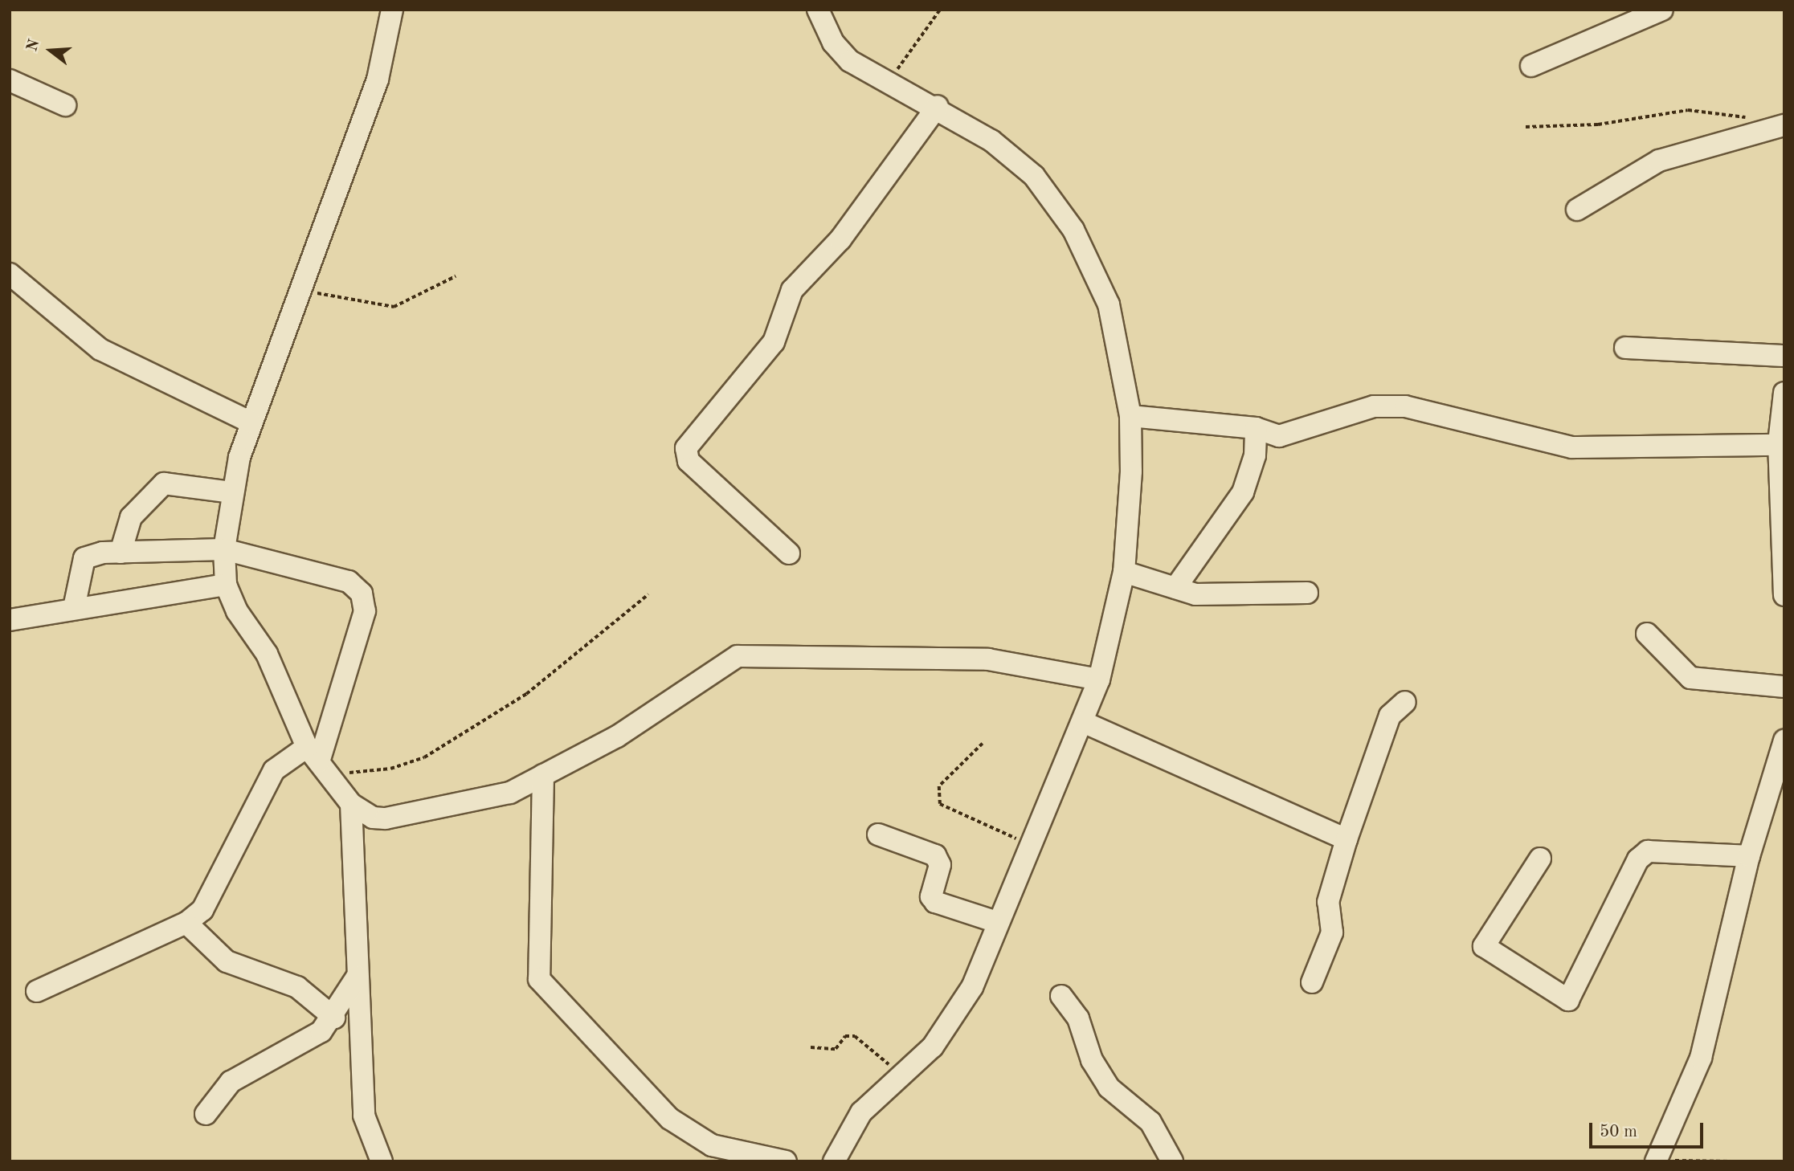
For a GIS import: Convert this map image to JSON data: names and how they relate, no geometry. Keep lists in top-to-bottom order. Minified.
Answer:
{"scale_bar":"50 m","north":"left"}
